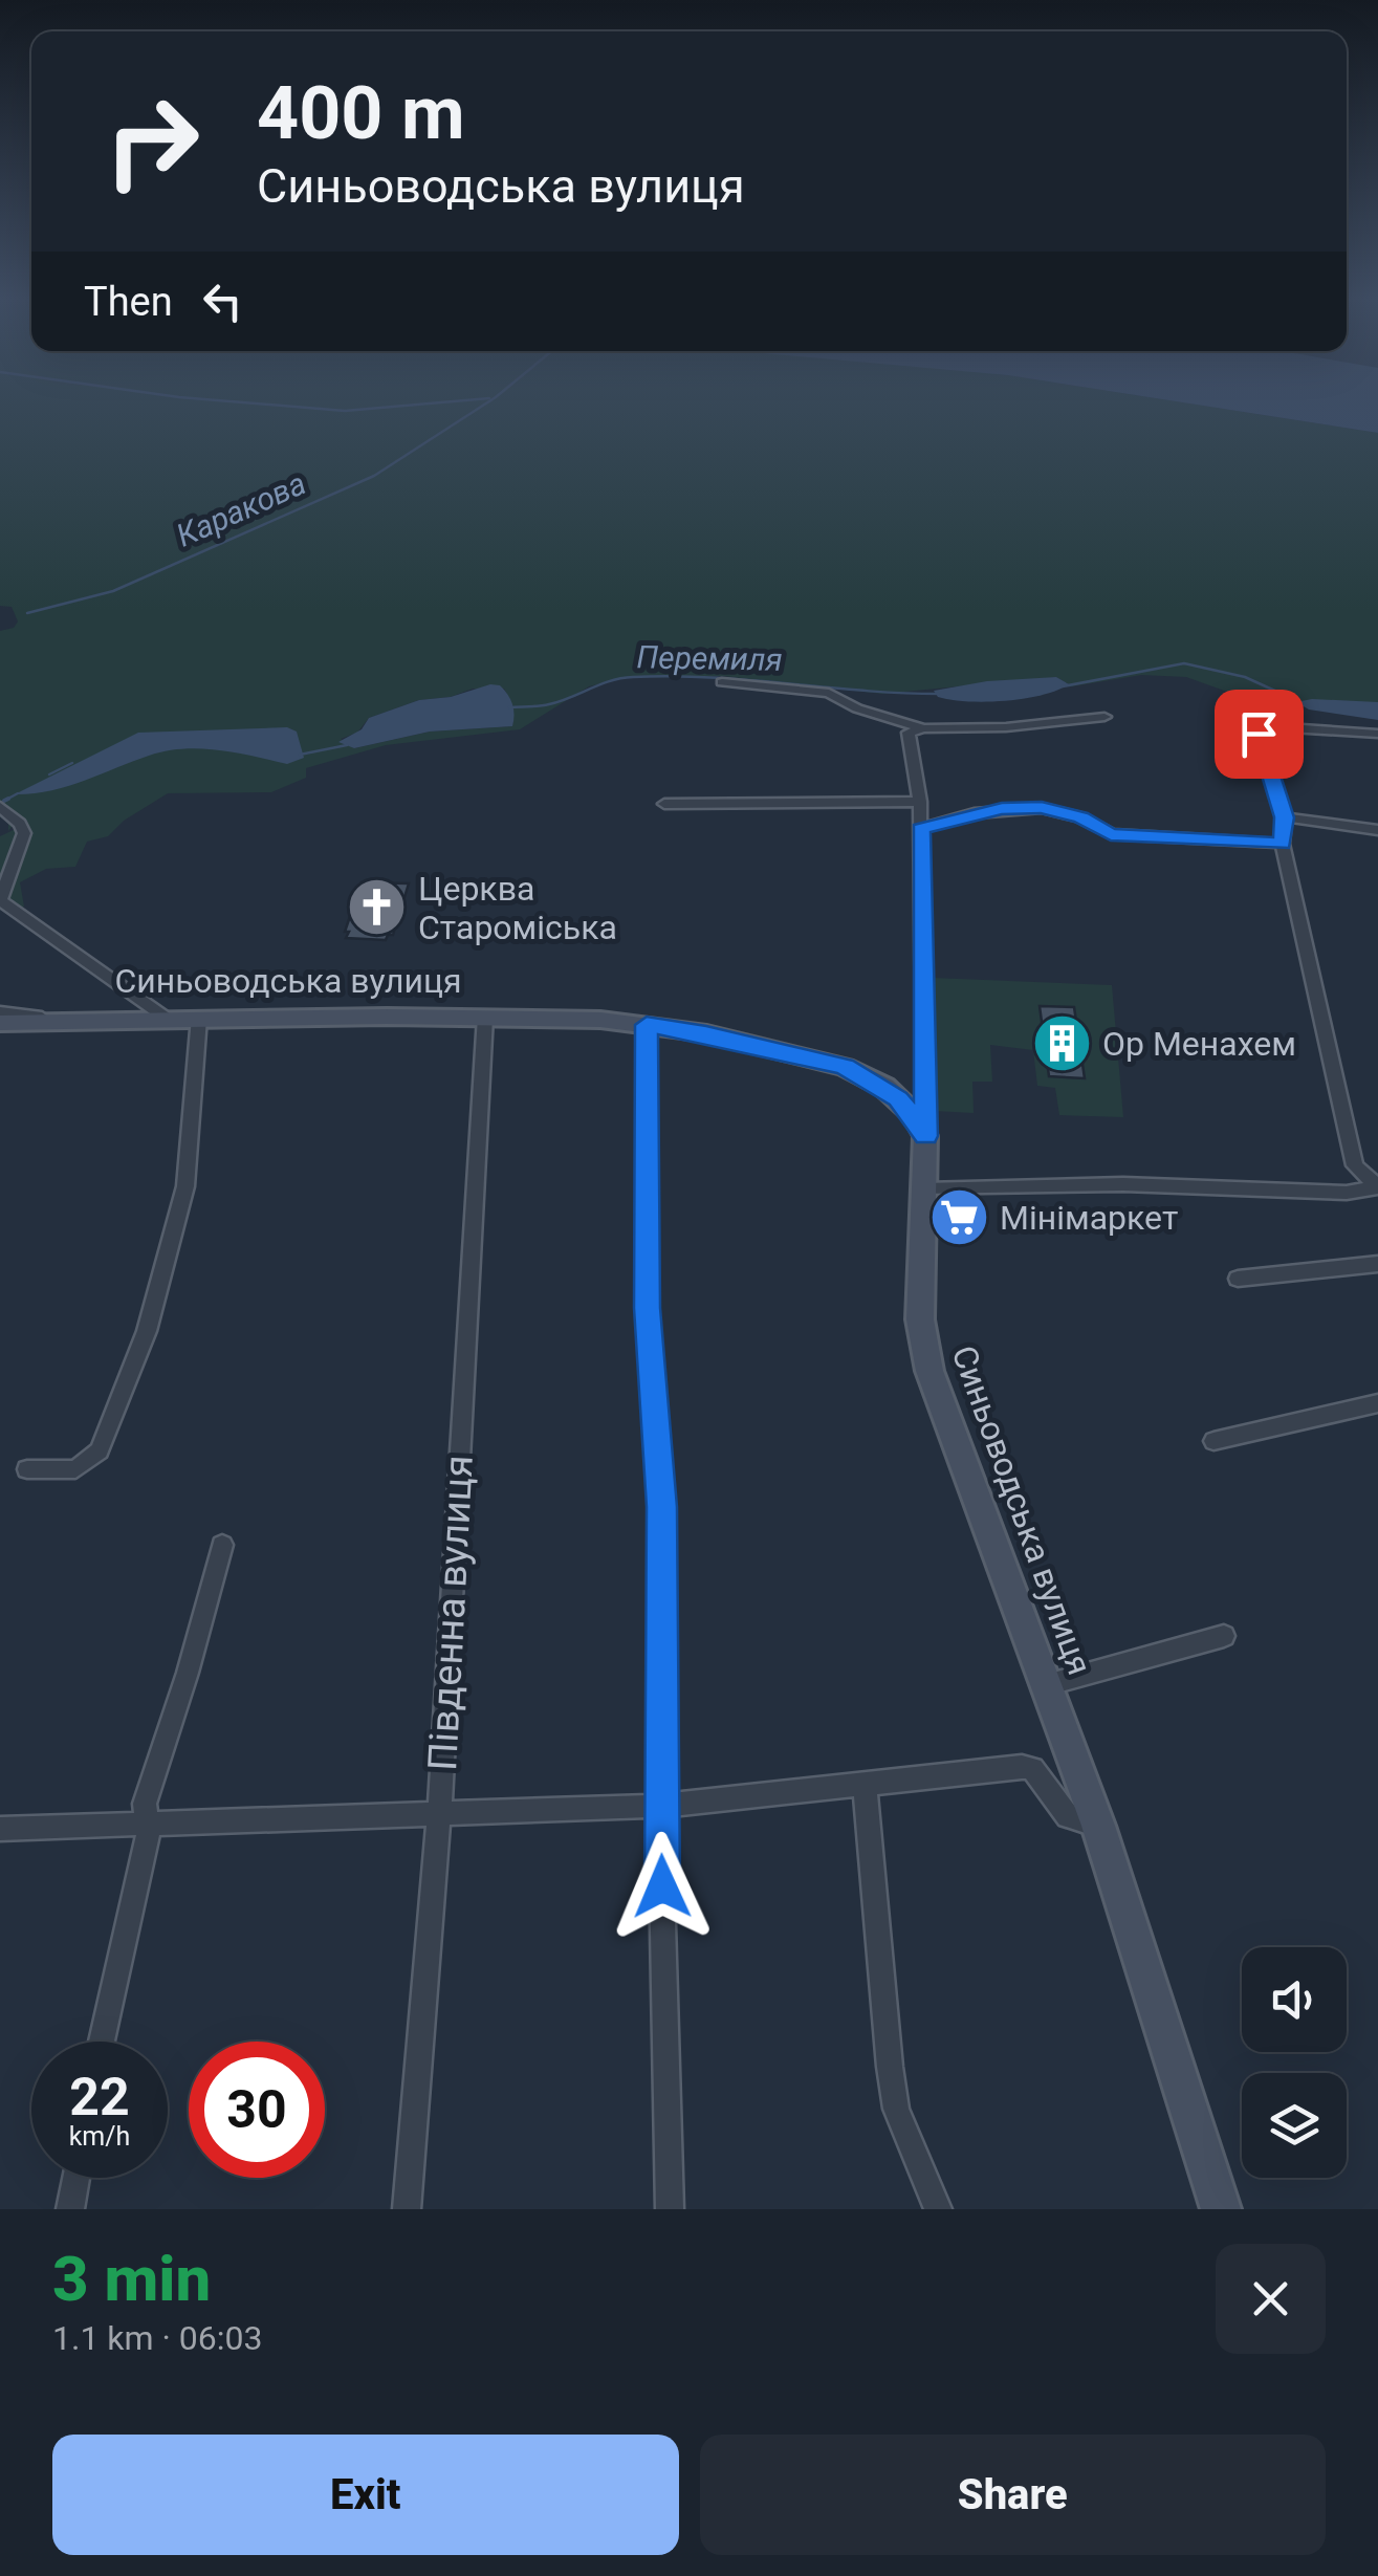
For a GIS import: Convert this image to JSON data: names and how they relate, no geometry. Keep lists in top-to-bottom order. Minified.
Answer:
{"streets":{"street":["Синьоводська вулиця","Південна вулиця"]},"crossings":[["Синьоводська вулиця","Південна вулиця"]],"water":["Каракова","Перемиля"],"places":{"church":["Церква Староміська"],"building":["Ор Менахем"],"supermarket":["Мінімаркет"]},"page":{"turn":["400 m","Синьоводська вулиця"],"then":"Then","speed":"22 km/h","limit":"30","heading":["3 min","1.1 km · 06:03"],"buttons":["Exit","Share"]}}
